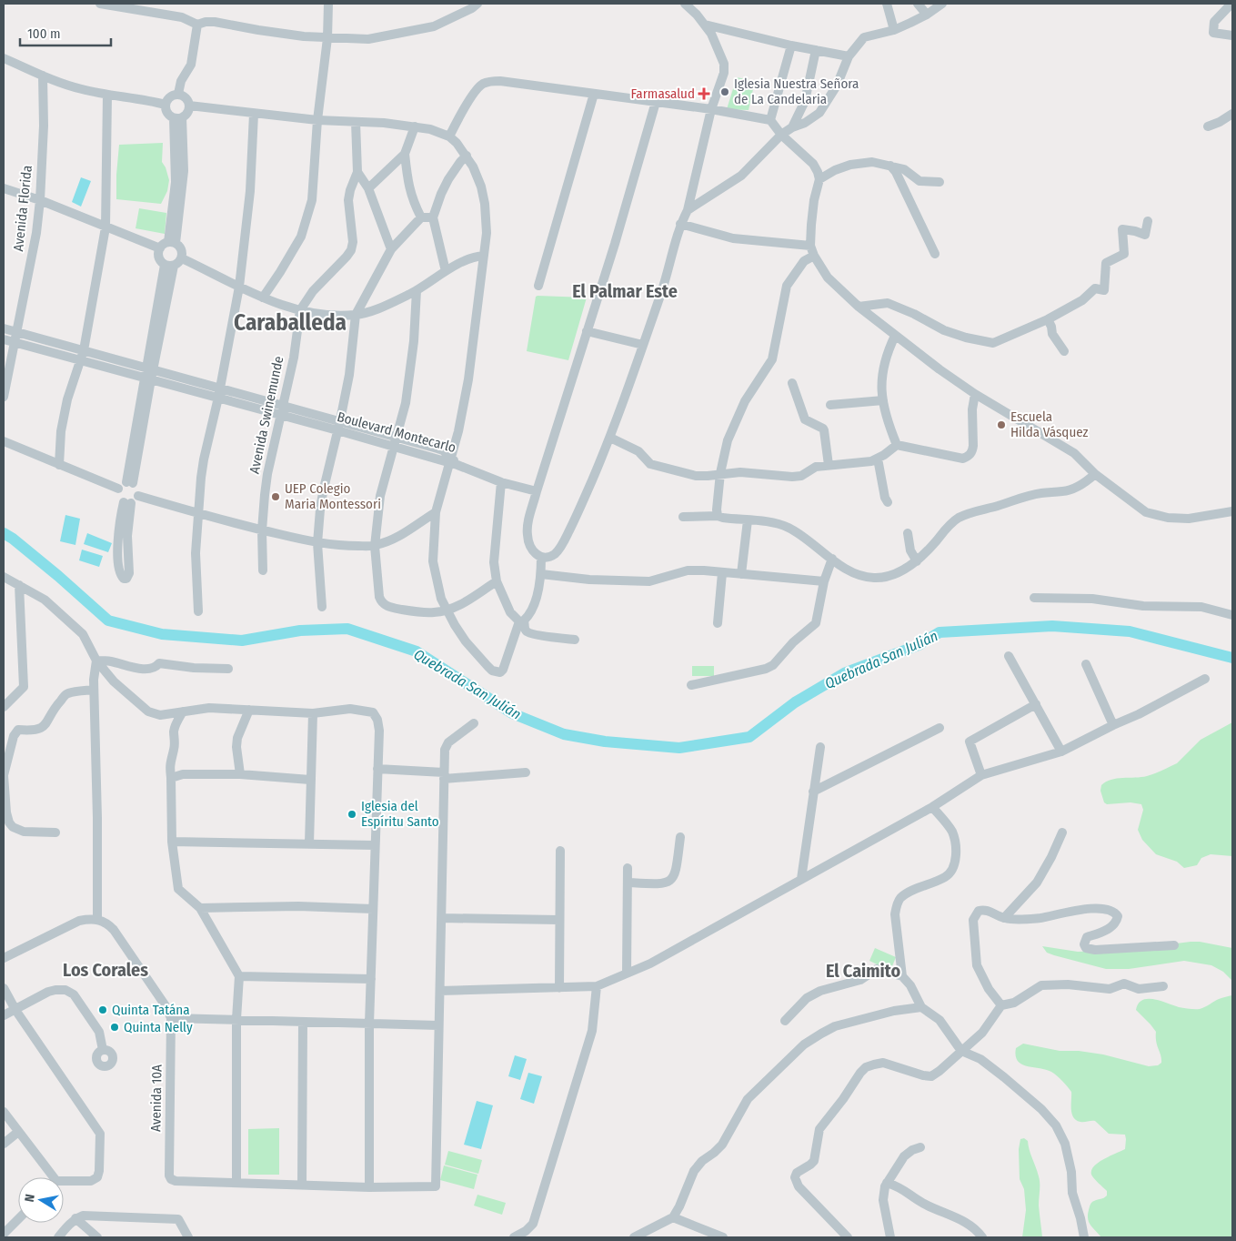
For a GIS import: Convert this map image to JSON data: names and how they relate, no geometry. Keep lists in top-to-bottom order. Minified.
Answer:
{"streets":{"street":["Avenida Florida","Avenida Swinemunde","Boulevard Montecarlo","Avenida 10A"]},"crossings":[["Avenida Florida","Boulevard Montecarlo"],["Avenida Swinemunde","Boulevard Montecarlo"]],"districts":["El Palmar Este","Caraballeda","Los Corales","El Caimito"],"water":["Quebrada San Julián"],"places":{"other":["Iglesia Nuestra Señora de La Candelaria","Escuela Hilda Vásquez","UEP Colegio Maria Montessori","Iglesia del Espíritu Santo","Quinta Tatána","Quinta Nelly"],"health":["Farmasalud"]},"scale_bar":"100 m","north":"left"}
